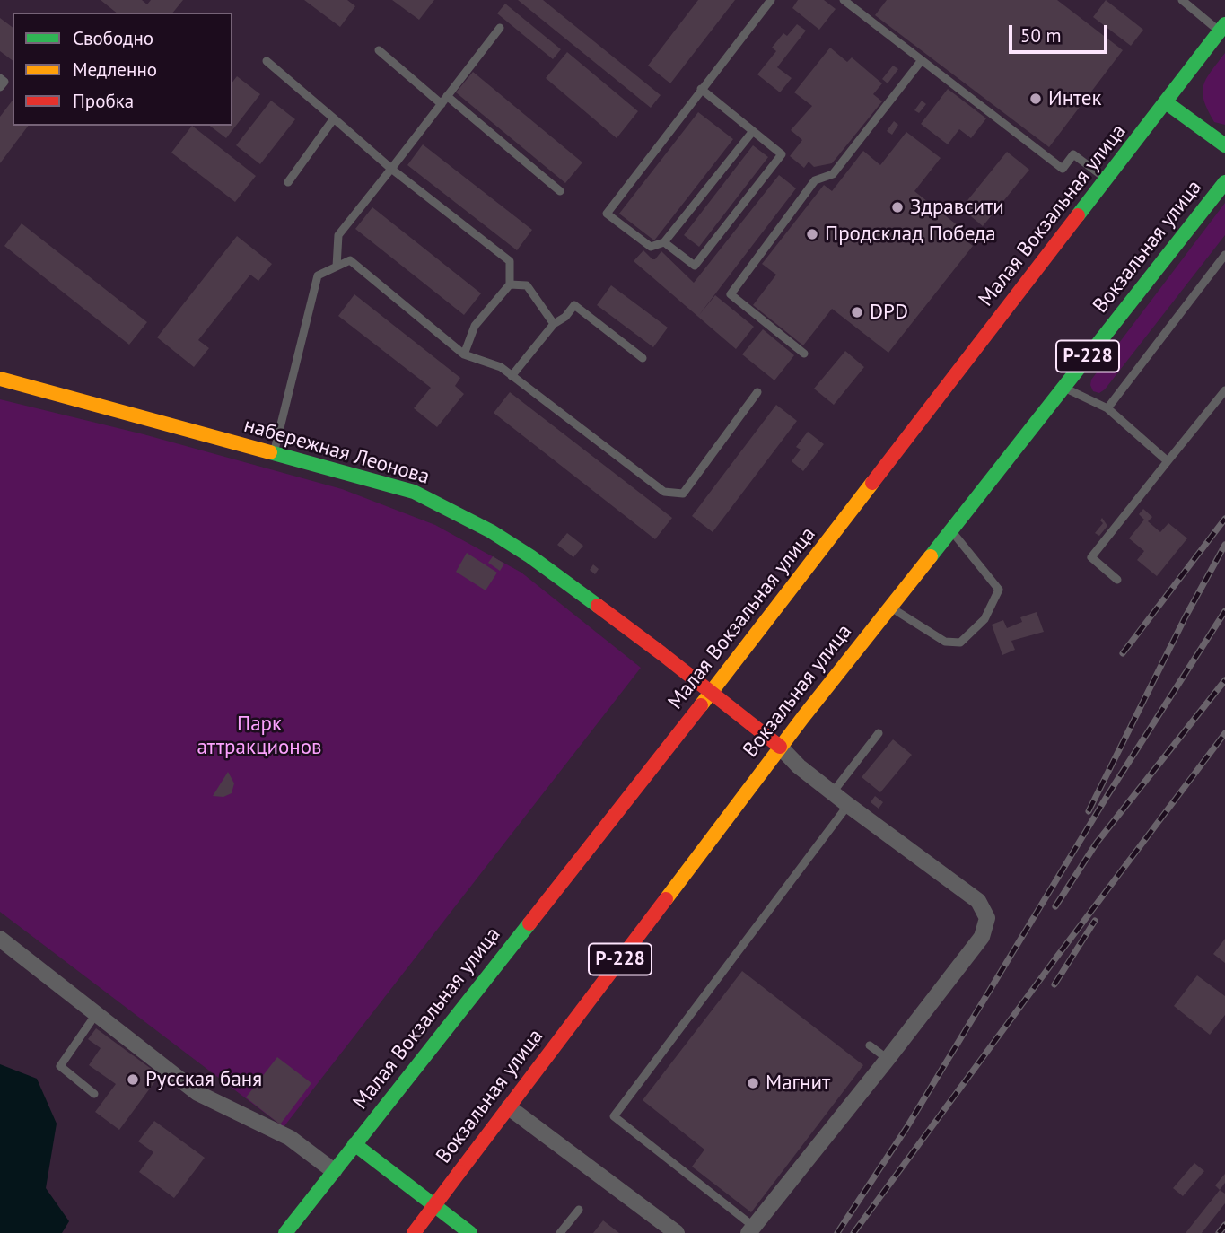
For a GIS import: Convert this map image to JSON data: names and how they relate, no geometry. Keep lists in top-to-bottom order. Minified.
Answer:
{"streets":{"main road":["Малая Вокзальная улица","Вокзальная улица","Р-228","набережная Леонова"]},"crossings":[["Малая Вокзальная улица","набережная Леонова"],["Вокзальная улица","набережная Леонова"]],"parks":["Парк аттракционов"],"places":["Интек","Здравсити","Продсклад Победа","DPD","Русская баня","Магнит"],"legend":["Свободно","Медленно","Пробка"],"scale_bar":"50 m"}
